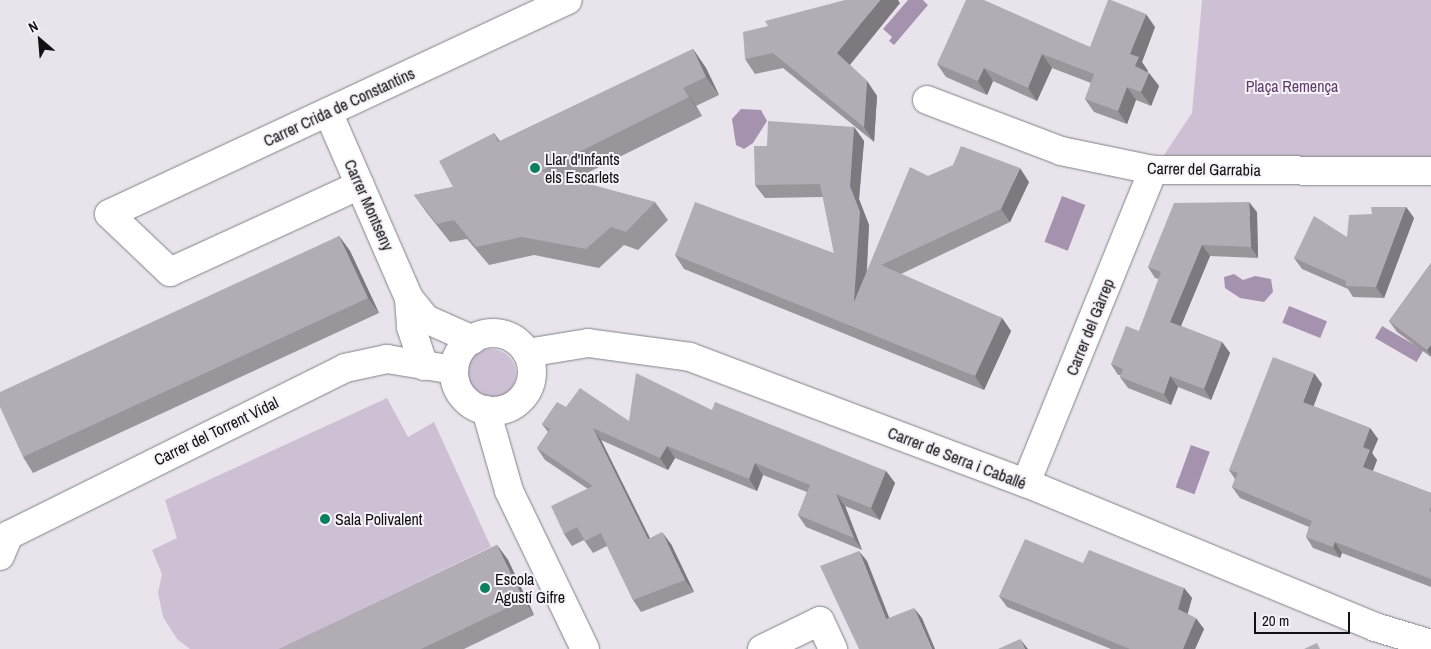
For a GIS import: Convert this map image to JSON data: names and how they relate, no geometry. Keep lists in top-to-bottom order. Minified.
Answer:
{"streets":{"street":["Carrer Crida de Constantins","Carrer del Garrabia","Carrer Montseny","Carrer del Gàrrep","Carrer del Torrent Vidal","Carrer de Serra i Caballé"]},"crossings":[["Carrer Crida de Constantins","Carrer Montseny"],["Carrer del Garrabia","Carrer del Gàrrep"],["Carrer Montseny","Carrer del Torrent Vidal"],["Carrer Montseny","Carrer de Serra i Caballé"],["Carrer del Gàrrep","Carrer de Serra i Caballé"],["Carrer del Torrent Vidal","Carrer de Serra i Caballé"]],"parks":["Plaça Remença"],"places":["Llar d'Infants els Escarlets","Sala Polivalent","Escola Agustí Gifre"],"scale_bar":"20 m","north":"top left"}
